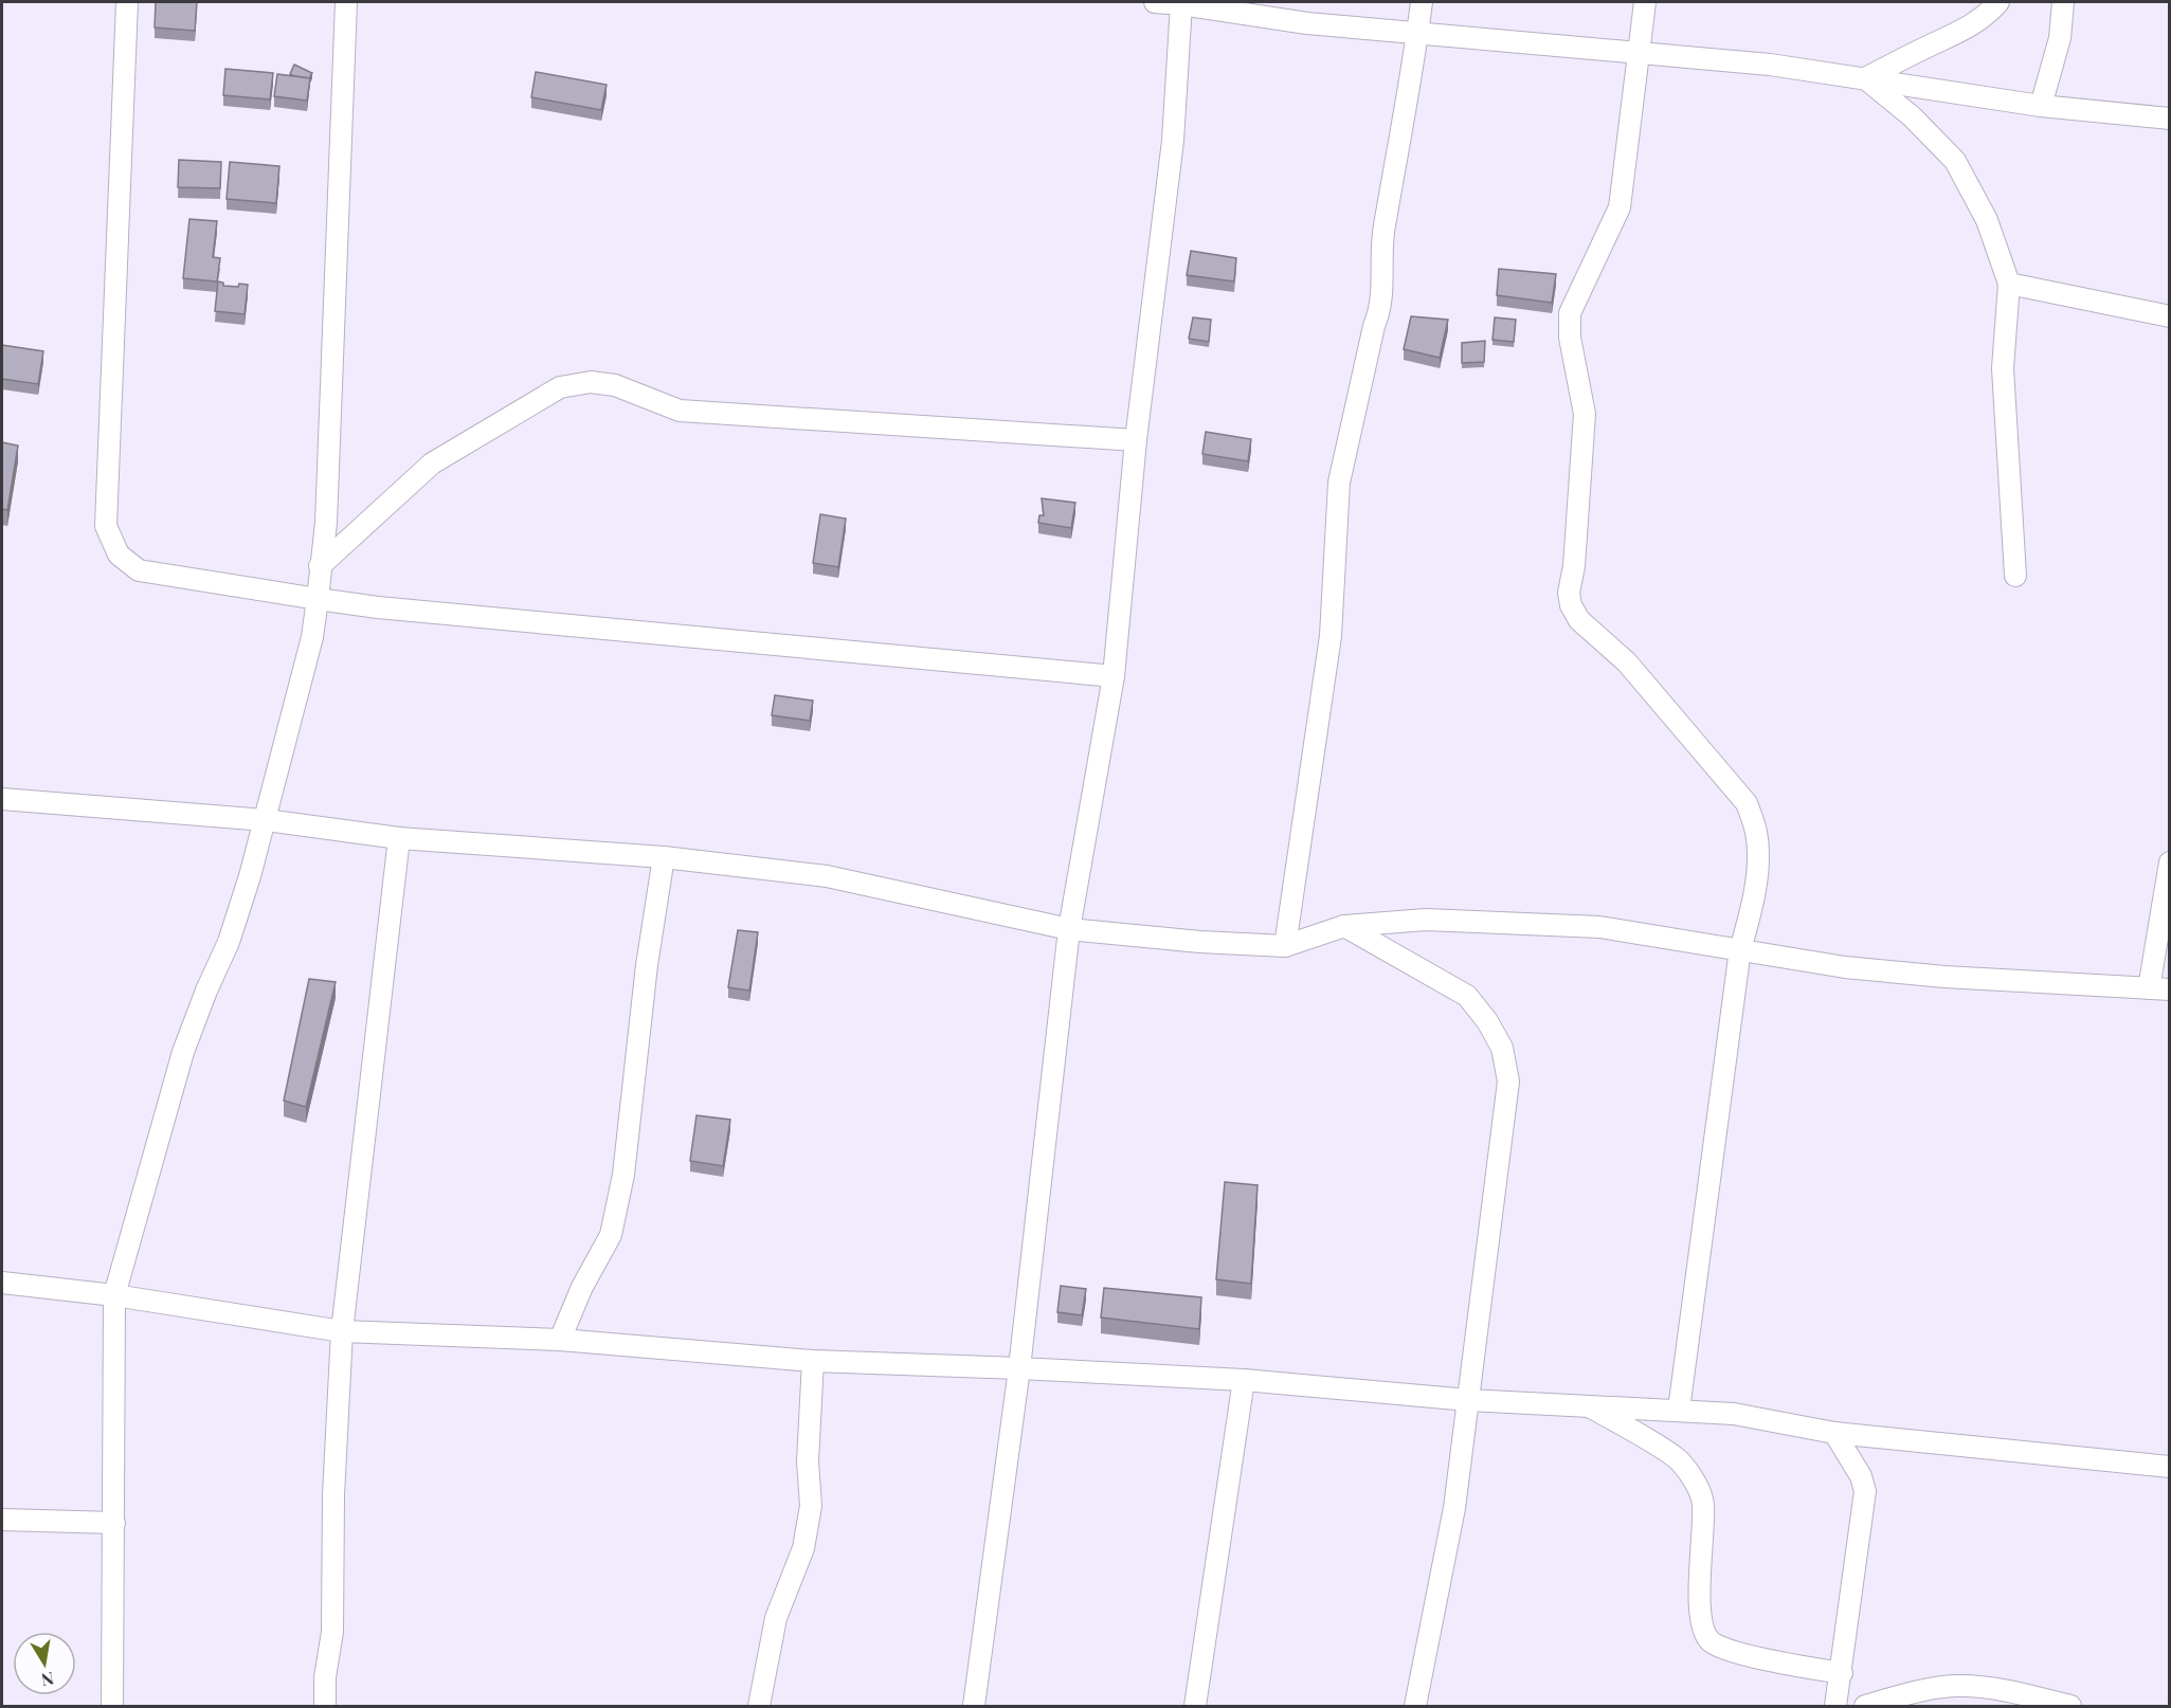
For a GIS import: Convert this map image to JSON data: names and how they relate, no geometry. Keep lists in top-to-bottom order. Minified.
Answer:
{"north":"bottom"}
